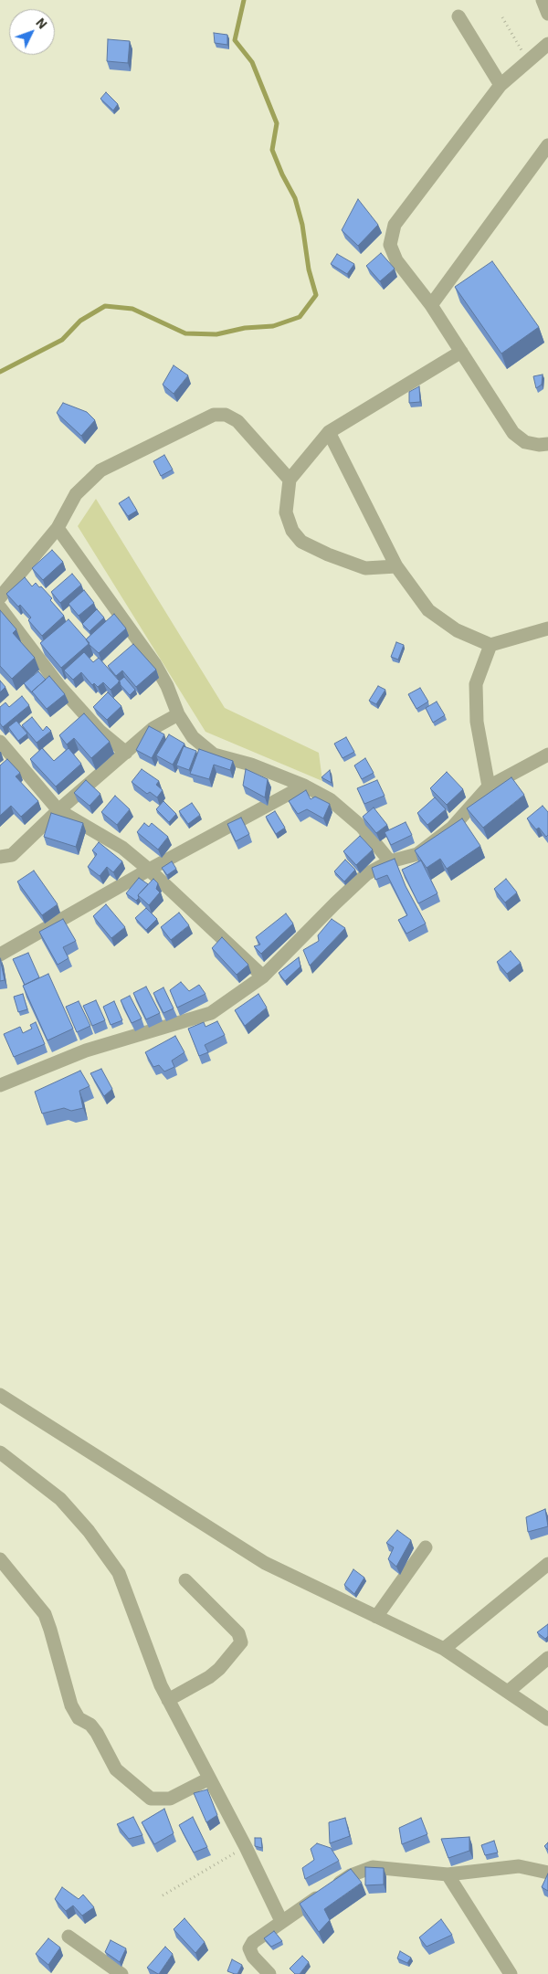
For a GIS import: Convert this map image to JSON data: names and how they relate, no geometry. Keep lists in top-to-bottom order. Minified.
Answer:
{"north":"top right"}
